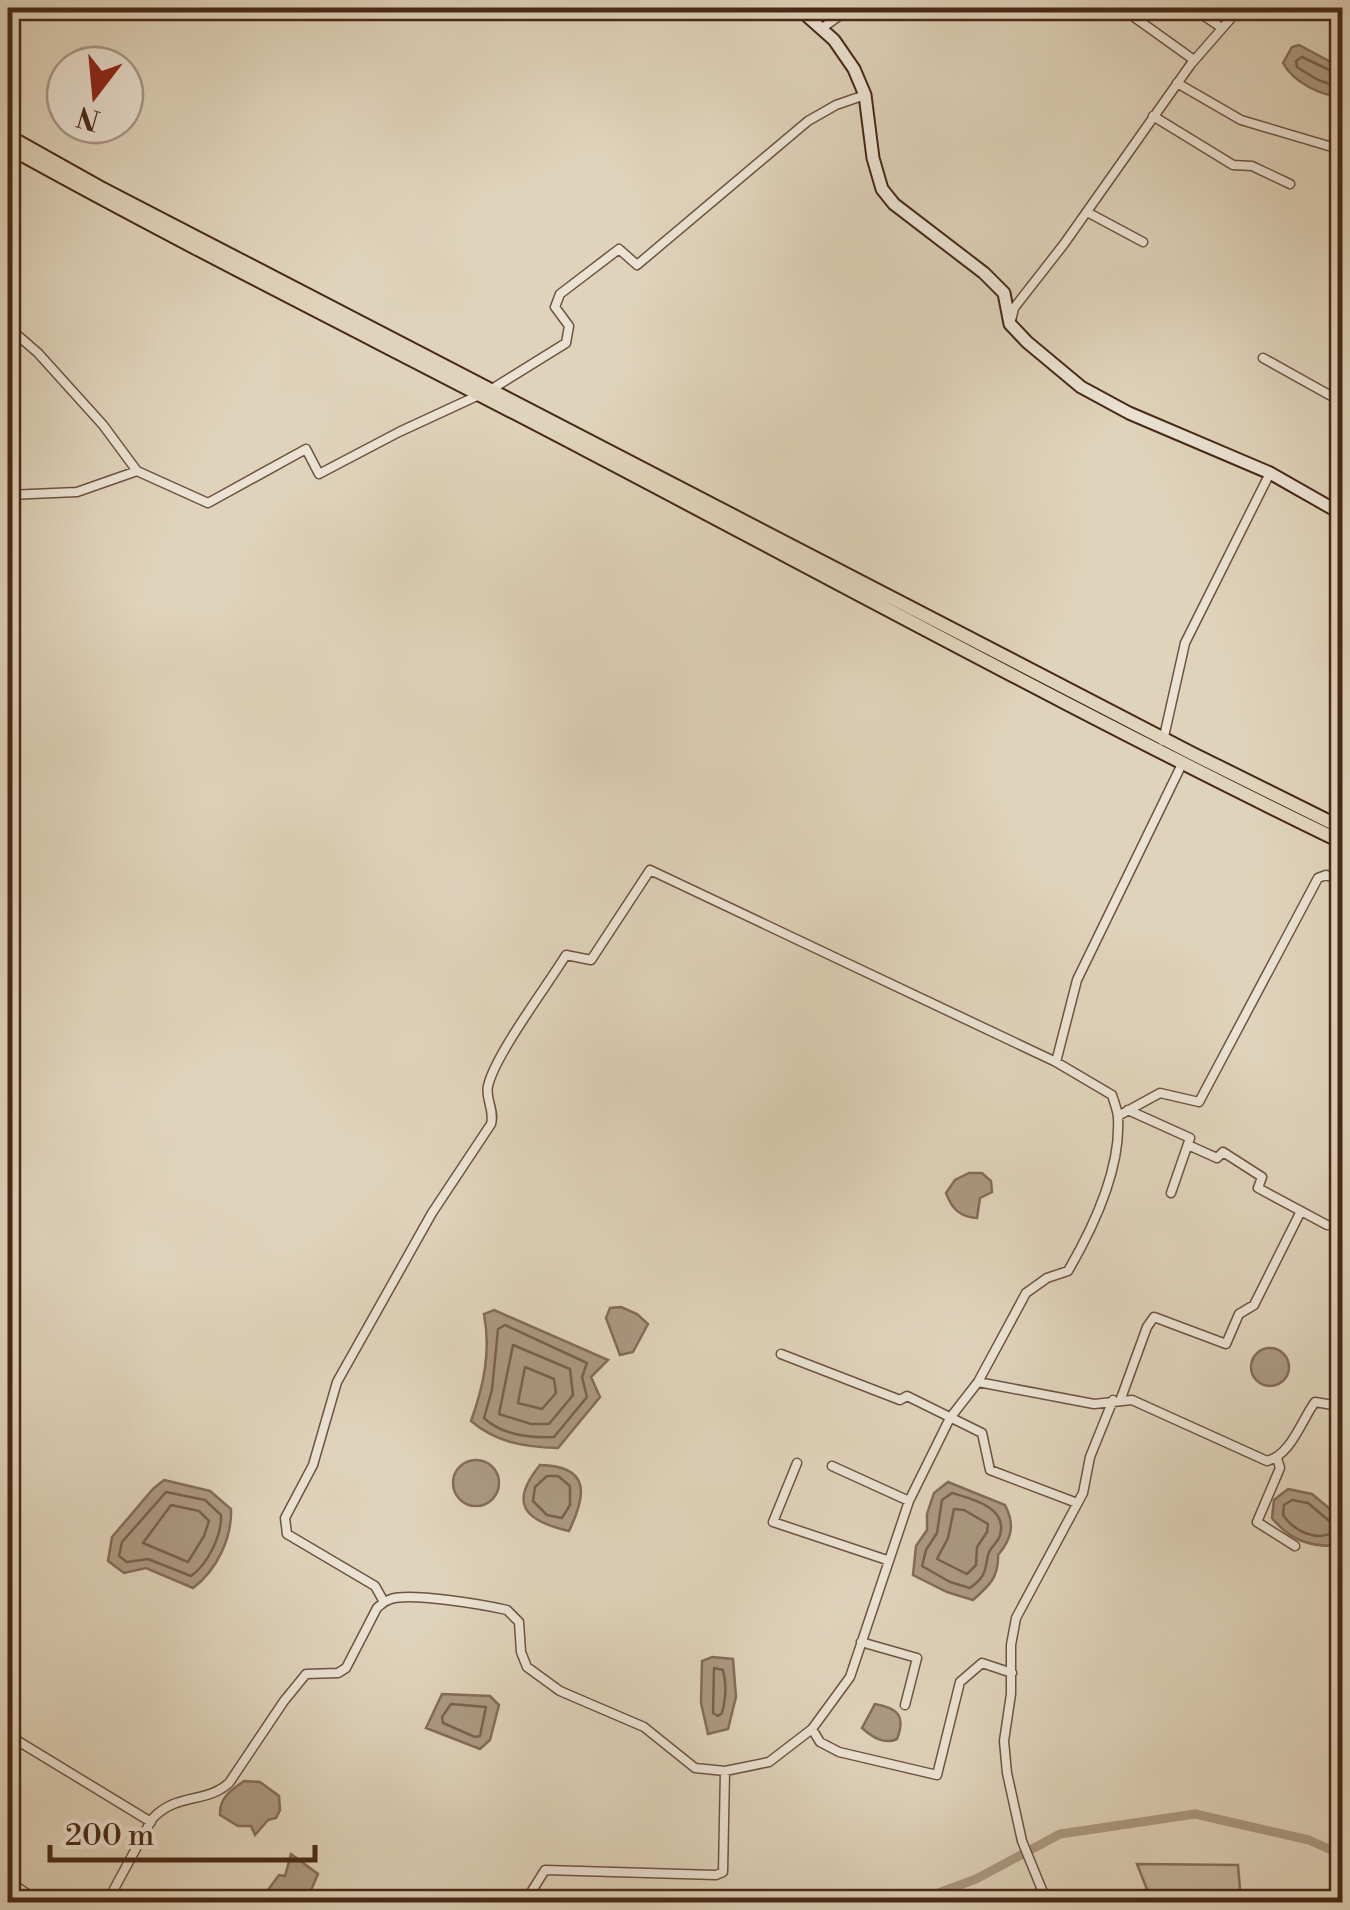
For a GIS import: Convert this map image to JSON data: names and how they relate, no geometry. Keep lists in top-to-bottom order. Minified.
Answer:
{"scale_bar":"200 m","north":"bottom"}
